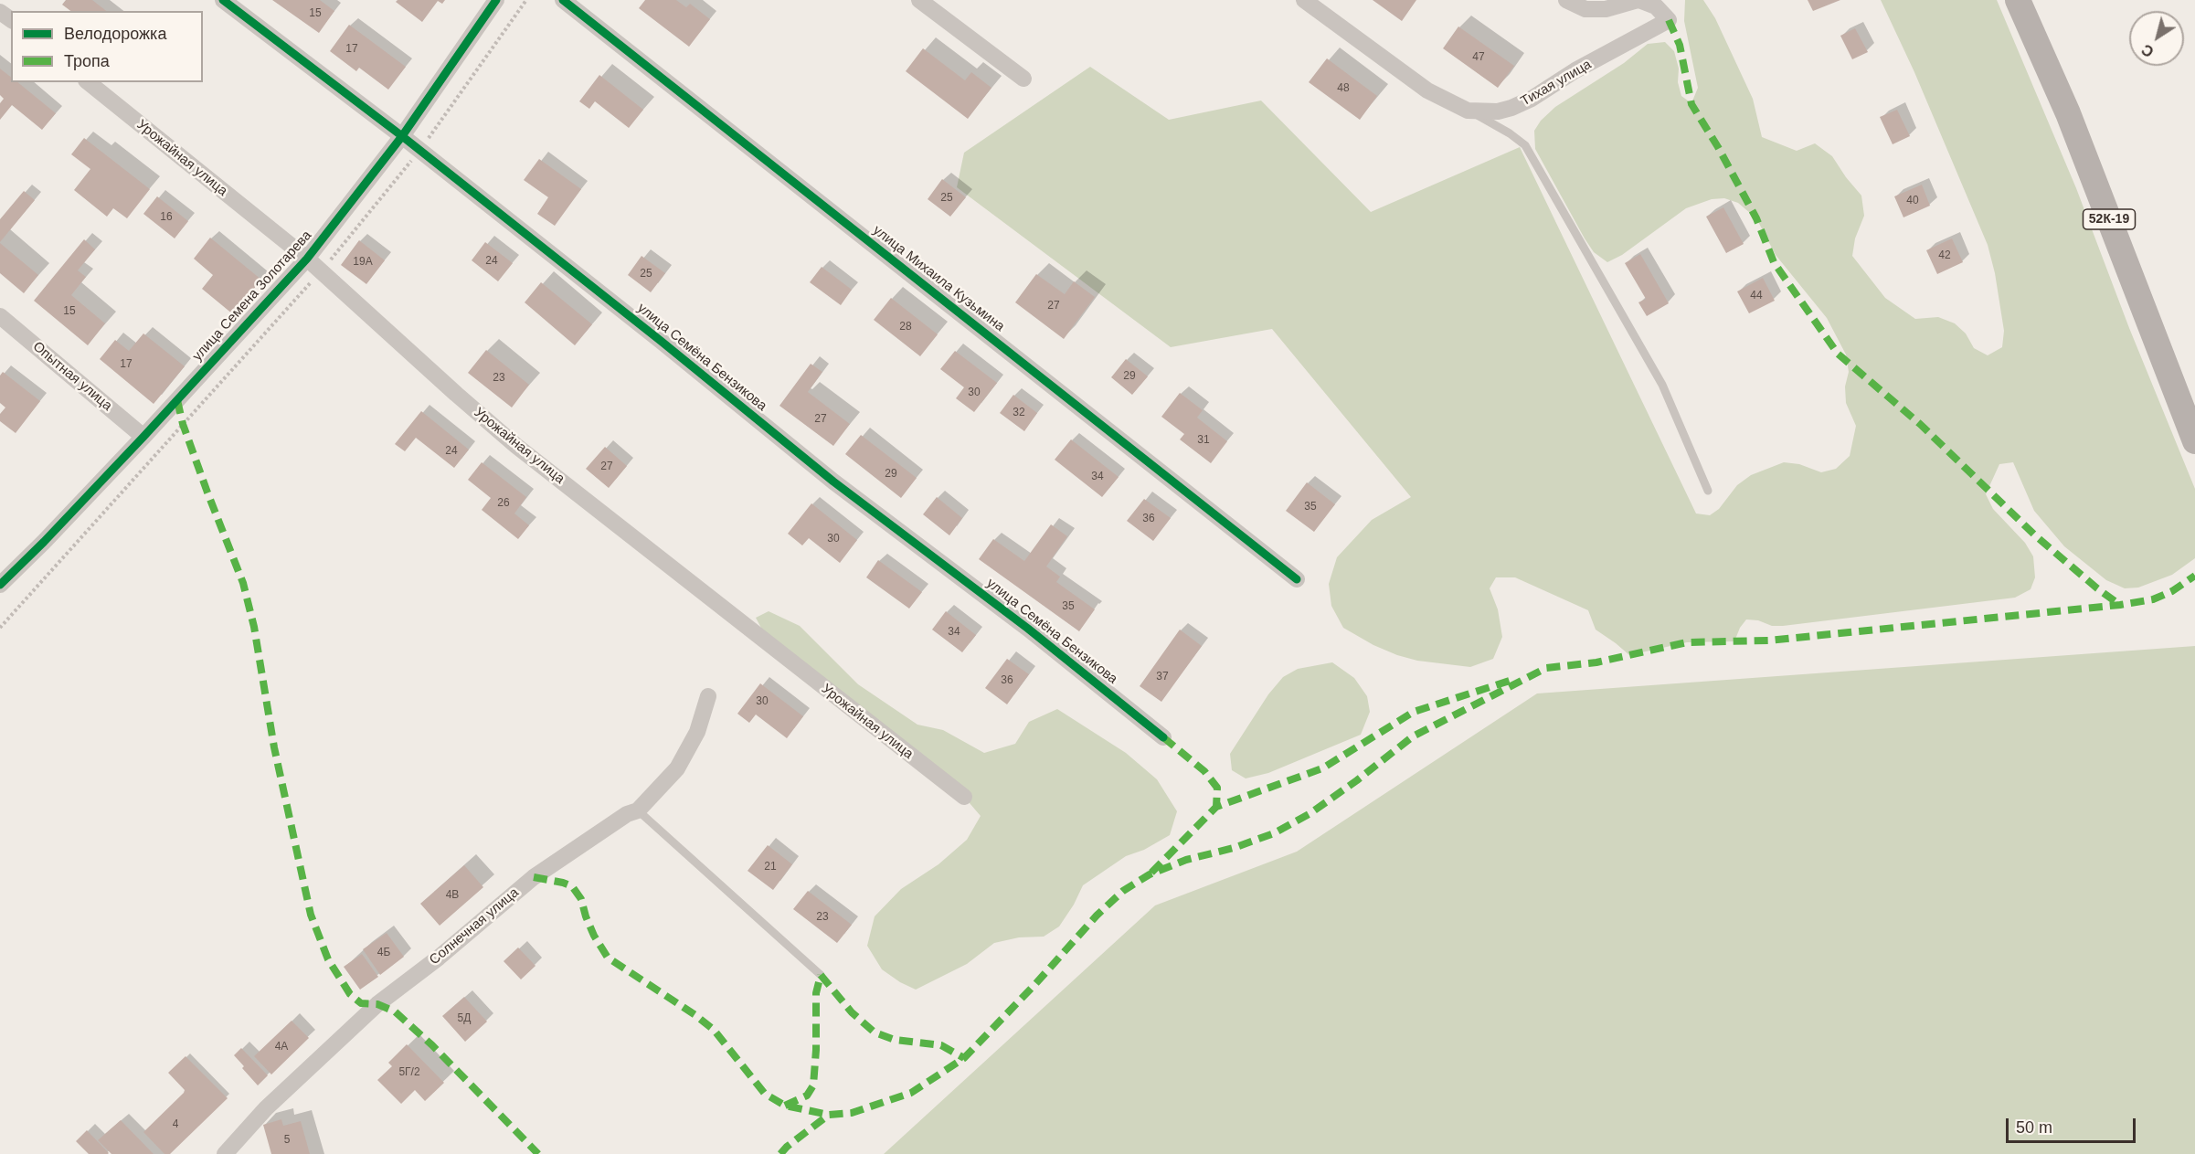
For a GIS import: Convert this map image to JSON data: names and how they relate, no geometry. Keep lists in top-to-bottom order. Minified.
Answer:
{"streets":{"main road":["52К-19"],"street":["Тихая улица","Урожайная улица","улица Михаила Кузьмина","улица Семена Золотарева","улица Семёна Бензикова","Опытная улица","Солнечная улица"]},"crossings":[["Урожайная улица","улица Семена Золотарева"],["улица Семена Золотарева","улица Семёна Бензикова"],["улица Семена Золотарева","Опытная улица"]],"house_numbers":["15","17","47","48","25","40","16","42","24","19А","25","44","27","15","28","17","29","23","30","32","27","31","24","27","29","34","26","35","36","30","35","34","37","36","30","21","4В","23","4Б","5Д","4А","5Г/2","4","5"],"legend":["Велодорожка","Тропа"],"scale_bar":"50 m","north":"bottom left"}
